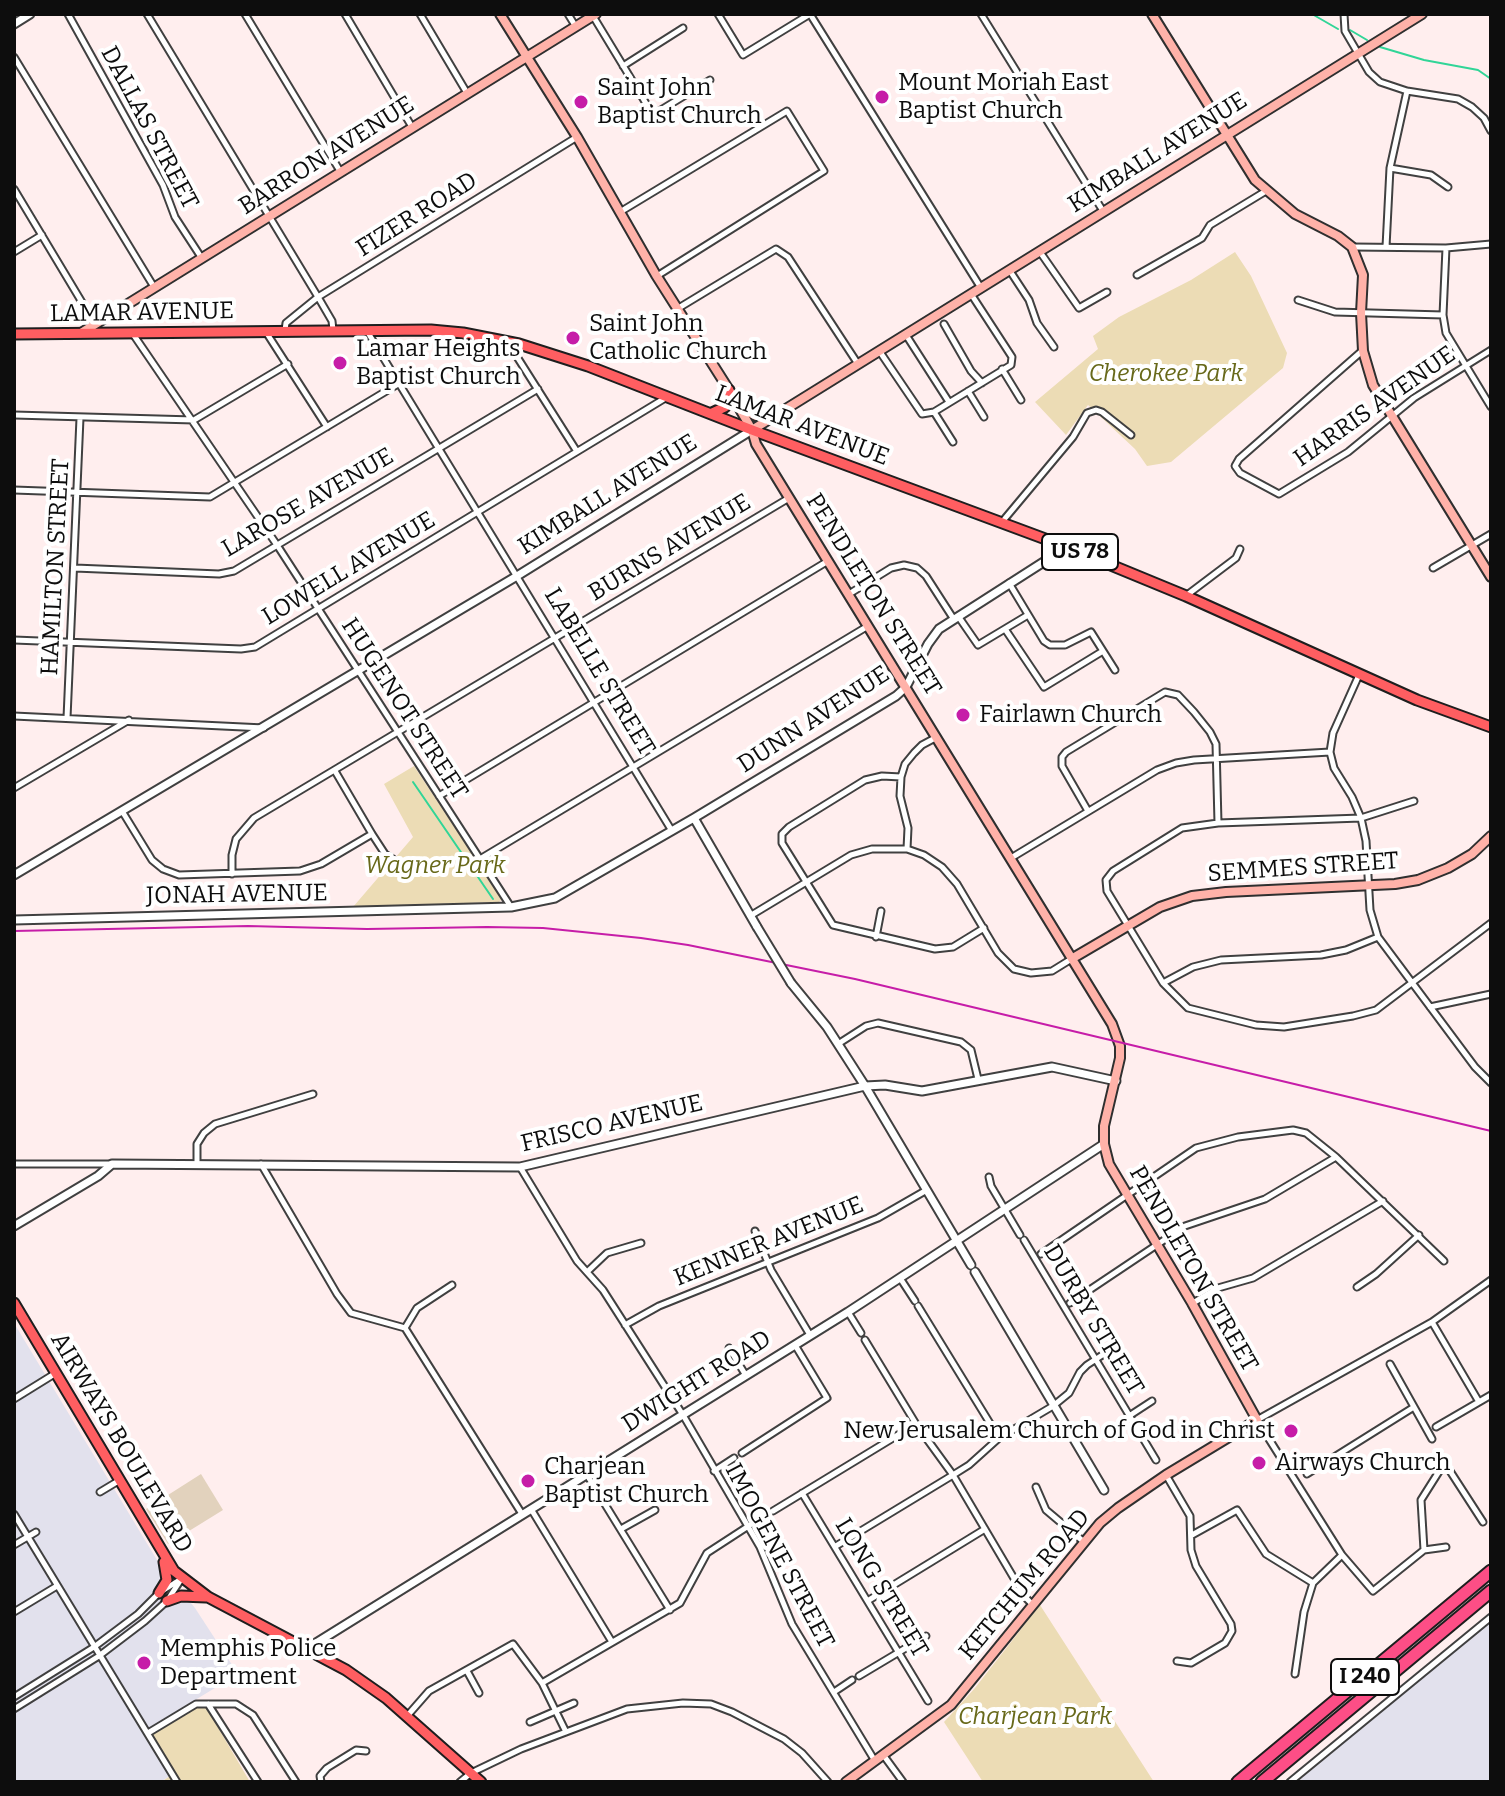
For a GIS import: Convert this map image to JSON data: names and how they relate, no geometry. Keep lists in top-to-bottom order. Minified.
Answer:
{"streets":{"highway":["I 240"],"main road":["KIMBALL AVENUE","BARRON AVENUE","LAMAR AVENUE","US 78","PENDLETON STREET","SEMMES STREET","AIRWAYS BOULEVARD","KETCHUM ROAD"],"street":["DALLAS STREET","FIZER ROAD","HARRIS AVENUE","LAROSE AVENUE","BURNS AVENUE","HAMILTON STREET","LOWELL AVENUE","LABELLE STREET","HUGENOT STREET","DUNN AVENUE","JONAH AVENUE","FRISCO AVENUE","KENNER AVENUE","DURBY STREET","DWIGHT ROAD","IMOGENE STREET","LONG STREET"]},"crossings":[["DALLAS STREET","BARRON AVENUE"],["KIMBALL AVENUE","LAMAR AVENUE"],["KIMBALL AVENUE","PENDLETON STREET"],["KIMBALL AVENUE","LABELLE STREET"],["KIMBALL AVENUE","HUGENOT STREET"],["BARRON AVENUE","LAMAR AVENUE"],["BARRON AVENUE","PENDLETON STREET"],["FIZER ROAD","LAMAR AVENUE"],["FIZER ROAD","PENDLETON STREET"],["LAMAR AVENUE","LOWELL AVENUE"],["LAMAR AVENUE","PENDLETON STREET"],["LAMAR AVENUE","LABELLE STREET"],["LAMAR AVENUE","HUGENOT STREET"],["LAMAR AVENUE","DUNN AVENUE"],["LAROSE AVENUE","HAMILTON STREET"],["LAROSE AVENUE","LABELLE STREET"],["LAROSE AVENUE","HUGENOT STREET"],["BURNS AVENUE","PENDLETON STREET"],["BURNS AVENUE","LABELLE STREET"],["BURNS AVENUE","HUGENOT STREET"],["HAMILTON STREET","LOWELL AVENUE"],["LOWELL AVENUE","LABELLE STREET"],["LOWELL AVENUE","HUGENOT STREET"],["PENDLETON STREET","DUNN AVENUE"],["PENDLETON STREET","SEMMES STREET"],["PENDLETON STREET","FRISCO AVENUE"],["PENDLETON STREET","DWIGHT ROAD"],["PENDLETON STREET","KETCHUM ROAD"],["LABELLE STREET","DUNN AVENUE"],["HUGENOT STREET","JONAH AVENUE"],["DUNN AVENUE","JONAH AVENUE"],["FRISCO AVENUE","IMOGENE STREET"],["KENNER AVENUE","IMOGENE STREET"],["DURBY STREET","DWIGHT ROAD"],["DWIGHT ROAD","AIRWAYS BOULEVARD"],["DWIGHT ROAD","IMOGENE STREET"],["IMOGENE STREET","KETCHUM ROAD"],["KETCHUM ROAD","LONG STREET"]],"parks":["Cherokee Park","Wagner Park","Charjean Park"],"places":["Mount Moriah East Baptist Church","Saint John Baptist Church","Saint John Catholic Church","Lamar Heights Baptist Church","Fairlawn Church","New Jerusalem Church of God in Christ","Airways Church","Charjean Baptist Church","Memphis Police Department"]}
